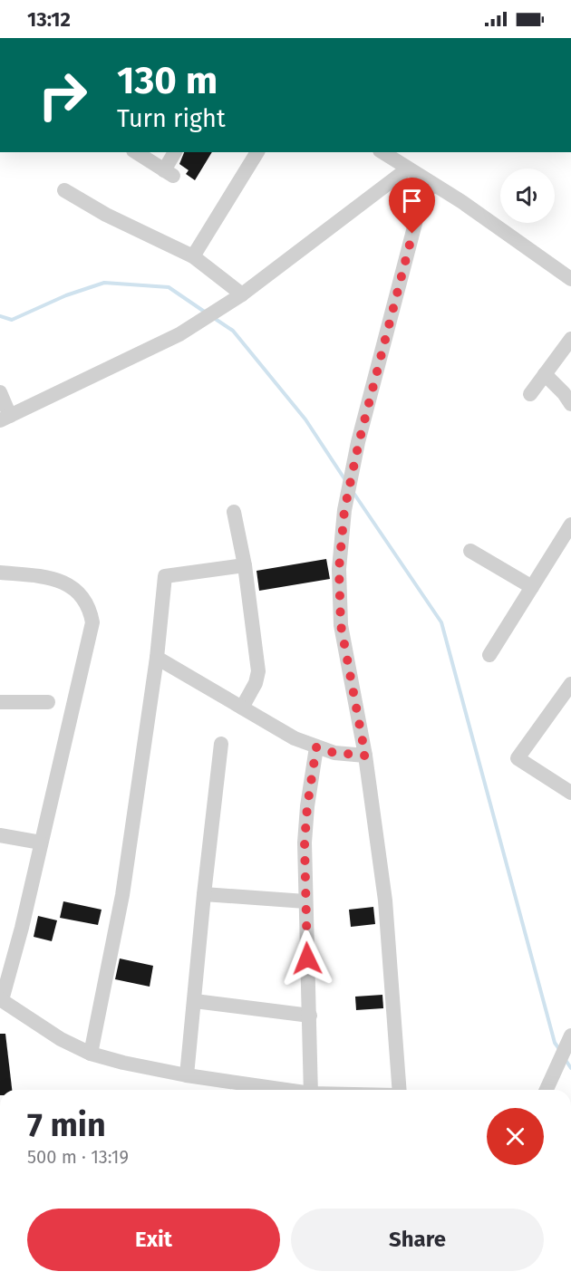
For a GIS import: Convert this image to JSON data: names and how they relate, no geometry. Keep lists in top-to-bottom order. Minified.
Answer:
{"page":{"status":"13:12","turn":["130 m","Turn right"],"heading":["7 min","500 m · 13:19"],"buttons":["Exit","Share"]}}
